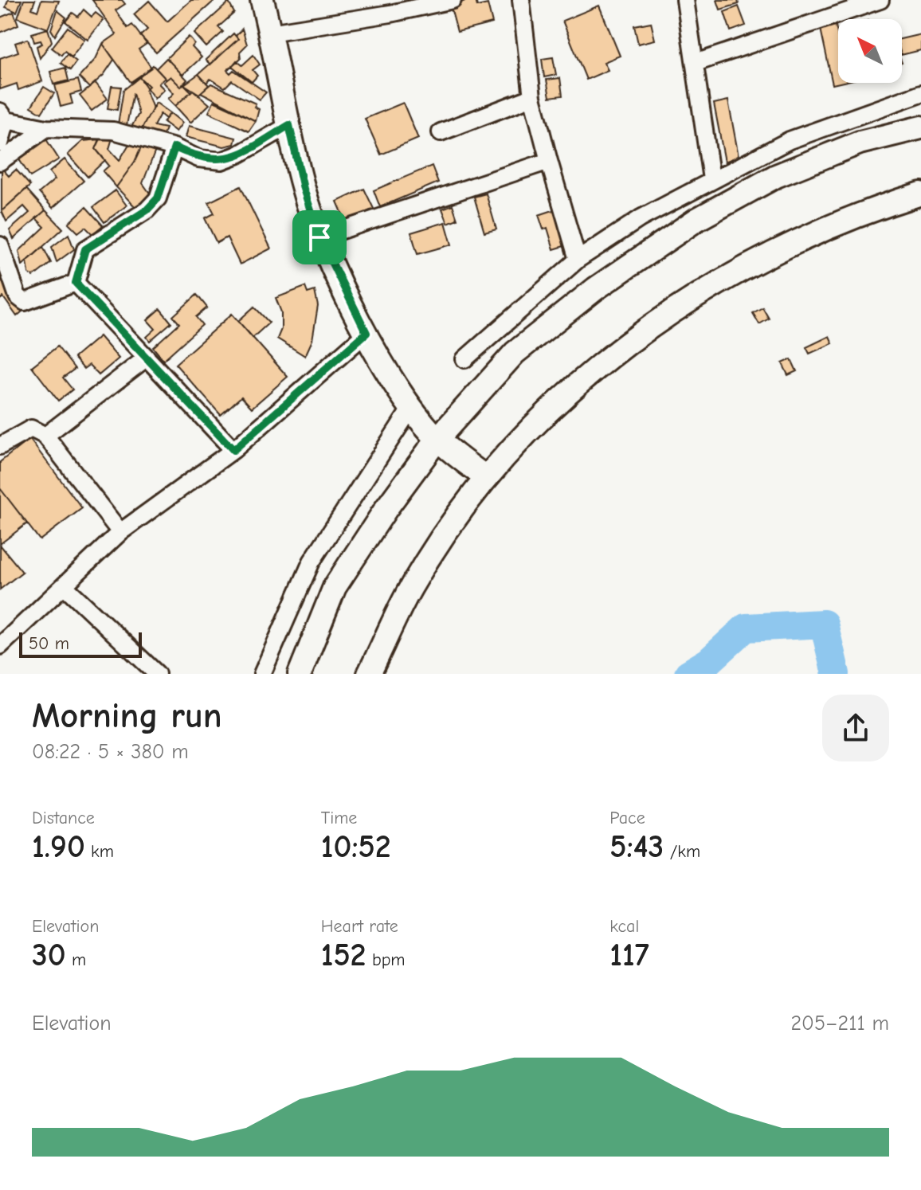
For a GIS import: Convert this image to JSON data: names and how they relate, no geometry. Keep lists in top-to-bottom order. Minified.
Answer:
{"scale_bar":"50 m","north":"top left","page":{"scale":"50 m","heading":["Morning run","08:22 · 5 × 380 m"],"stats":[["Distance","1.90 km"],["Time","10:52"],["Pace","5:43 /km"],["Elevation","30 m"],["Heart rate","152 bpm"],["kcal","117"]],"chart":["Elevation","205–211 m"]}}
